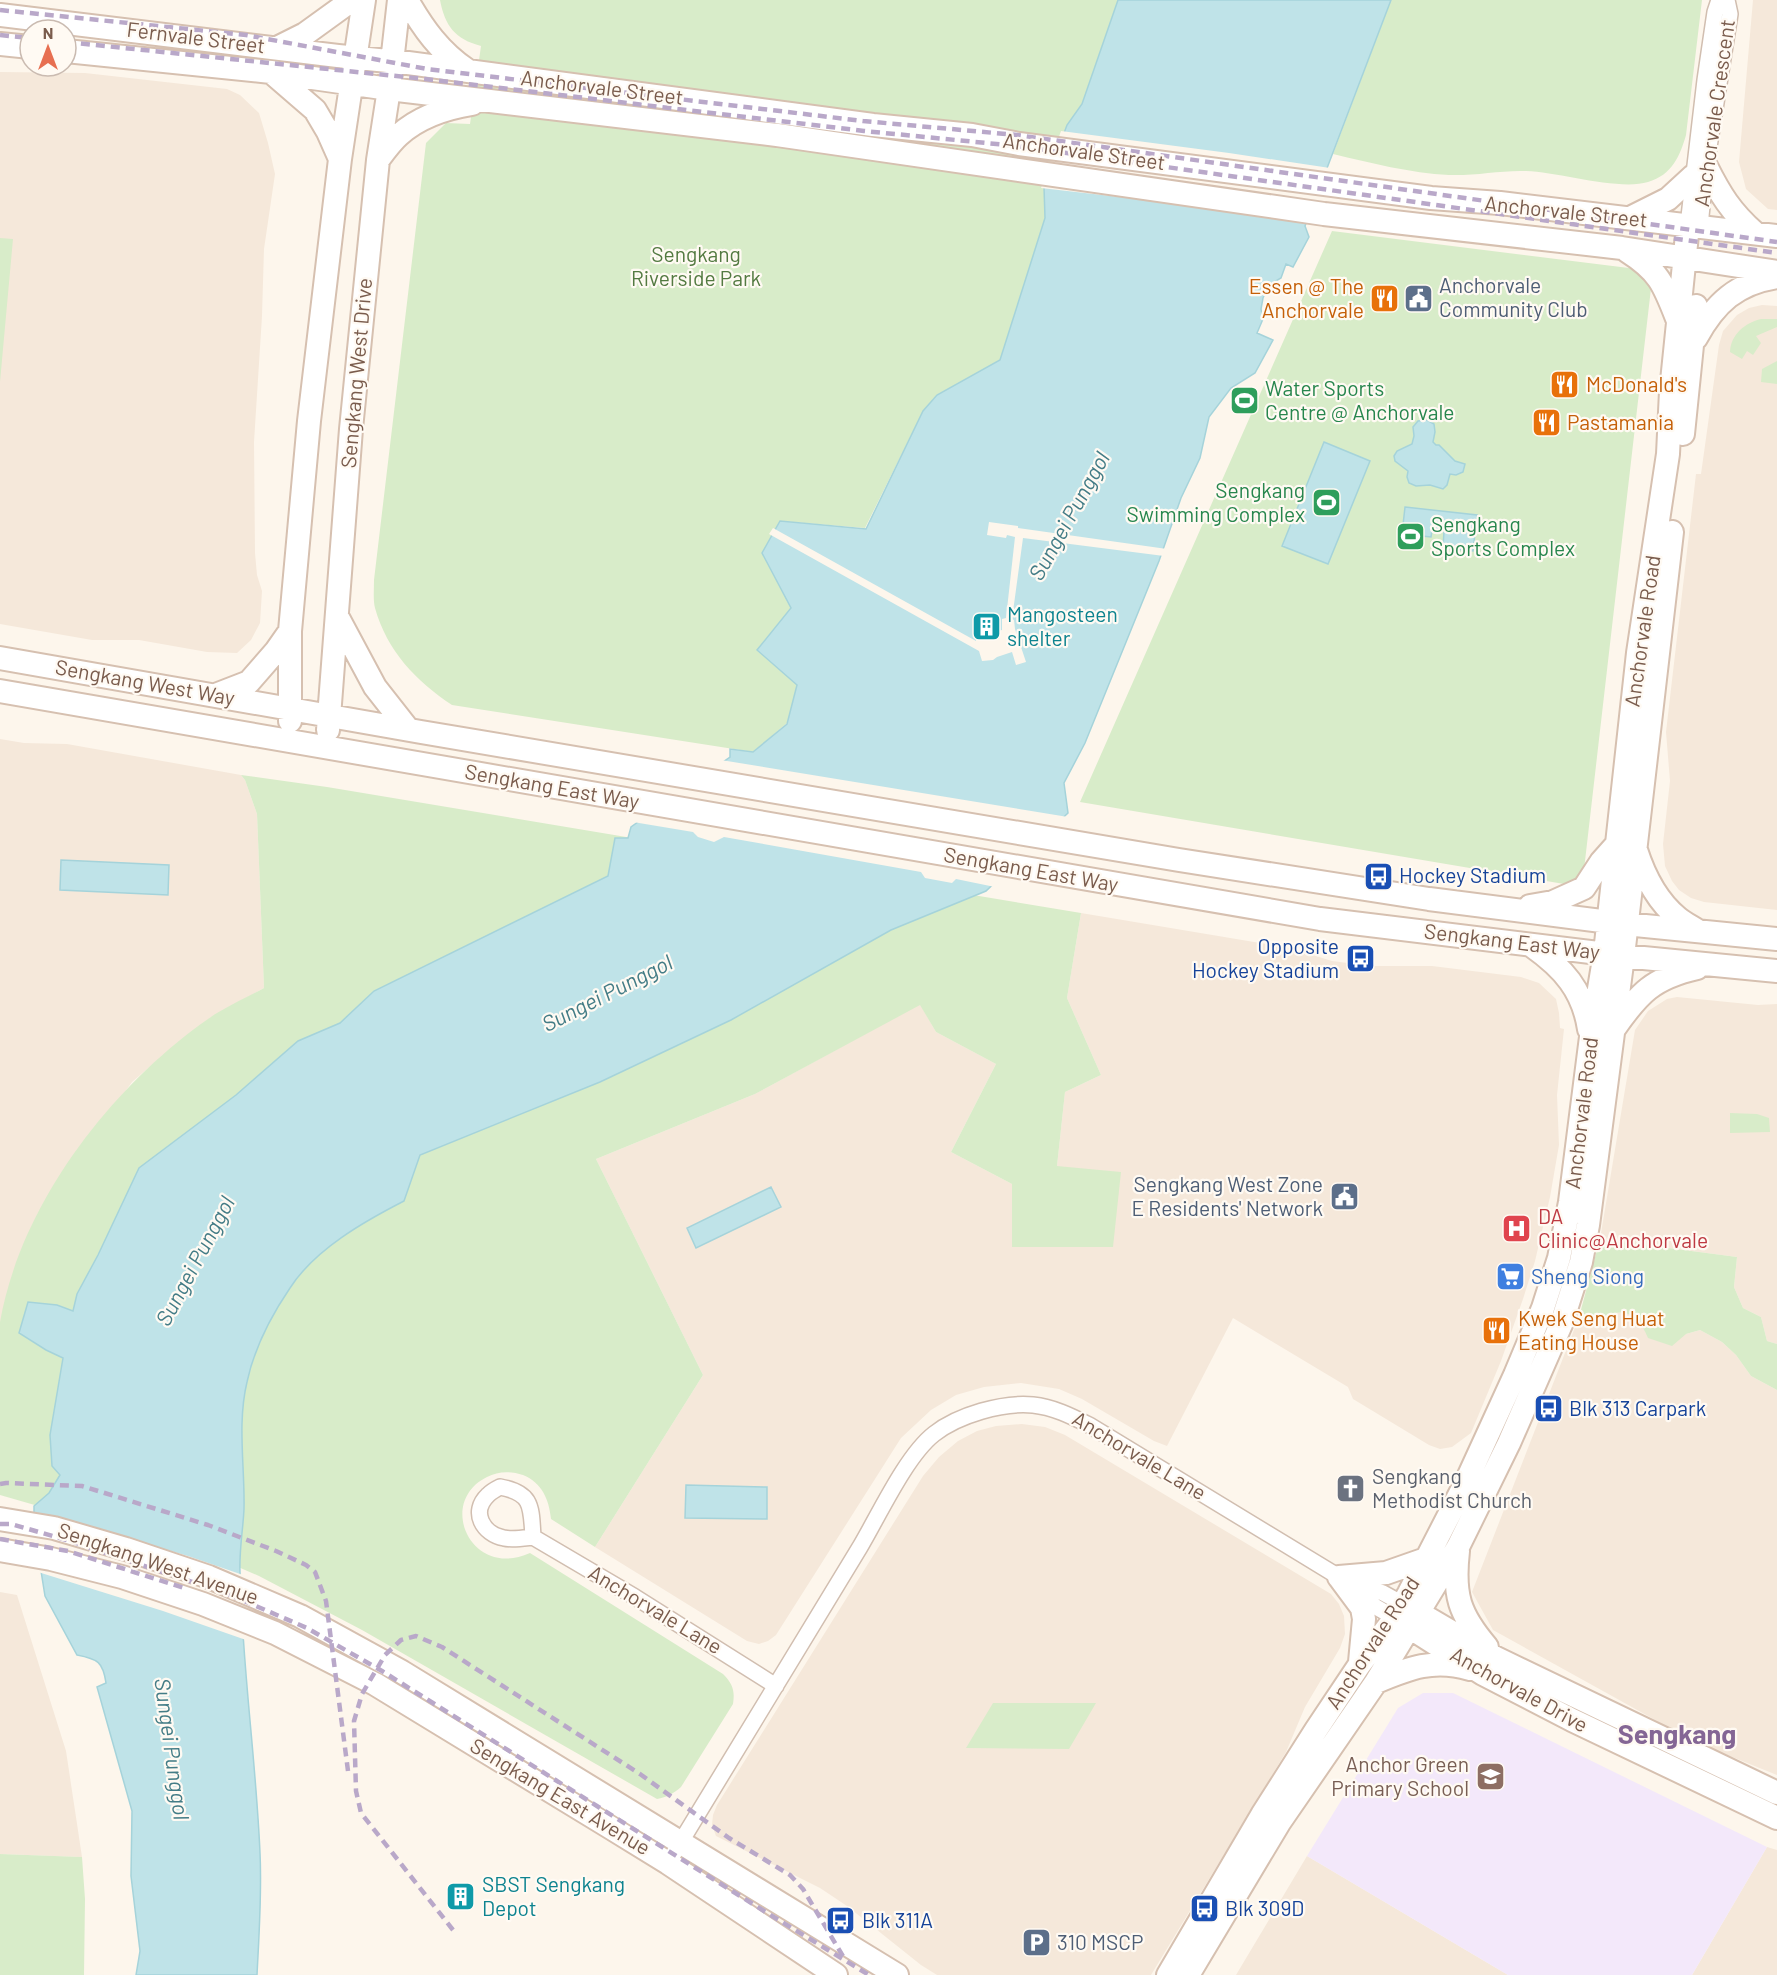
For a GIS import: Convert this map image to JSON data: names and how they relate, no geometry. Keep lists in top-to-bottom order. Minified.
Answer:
{"streets":{"main road":["Fernvale Street","Anchorvale Street","Sengkang West Drive","Anchorvale Road","Sengkang West Way","Sengkang East Way","Sengkang West Avenue","Anchorvale Drive","Sengkang East Avenue"],"street":["Anchorvale Crescent","Anchorvale Lane"]},"crossings":[["Fernvale Street","Anchorvale Street"],["Fernvale Street","Sengkang West Drive"],["Anchorvale Street","Anchorvale Crescent"],["Anchorvale Street","Sengkang West Drive"],["Anchorvale Street","Anchorvale Road"],["Anchorvale Crescent","Anchorvale Road"],["Sengkang West Drive","Sengkang West Way"],["Sengkang West Drive","Sengkang East Way"],["Anchorvale Road","Sengkang East Way"],["Anchorvale Road","Anchorvale Lane"],["Anchorvale Road","Anchorvale Drive"],["Sengkang West Way","Sengkang East Way"],["Anchorvale Lane","Anchorvale Drive"],["Anchorvale Lane","Sengkang East Avenue"],["Sengkang West Avenue","Sengkang East Avenue"]],"districts":["Sengkang"],"water":["Sungei Punggol"],"parks":["Sengkang Riverside Park"],"places":{"public building":["Anchorvale Community Club","Sengkang West Zone E Residents' Network"],"restaurant":["Essen @ The Anchorvale","McDonald's","Pastamania","Kwek Seng Huat Eating House"],"sports":["Water Sports Centre @ Anchorvale","Sengkang Swimming Complex","Sengkang Sports Complex"],"building":["Mangosteen shelter","SBST Sengkang Depot"],"bus stop":["Hockey Stadium","Opposite Hockey Stadium","Blk 313 Carpark","Blk 309D","Blk 311A"],"hospital":["DA Clinic@Anchorvale"],"supermarket":["Sheng Siong"],"church":["Sengkang Methodist Church"],"school or university":["Anchor Green Primary School"],"parking":["310 MSCP"]},"north":"top"}
